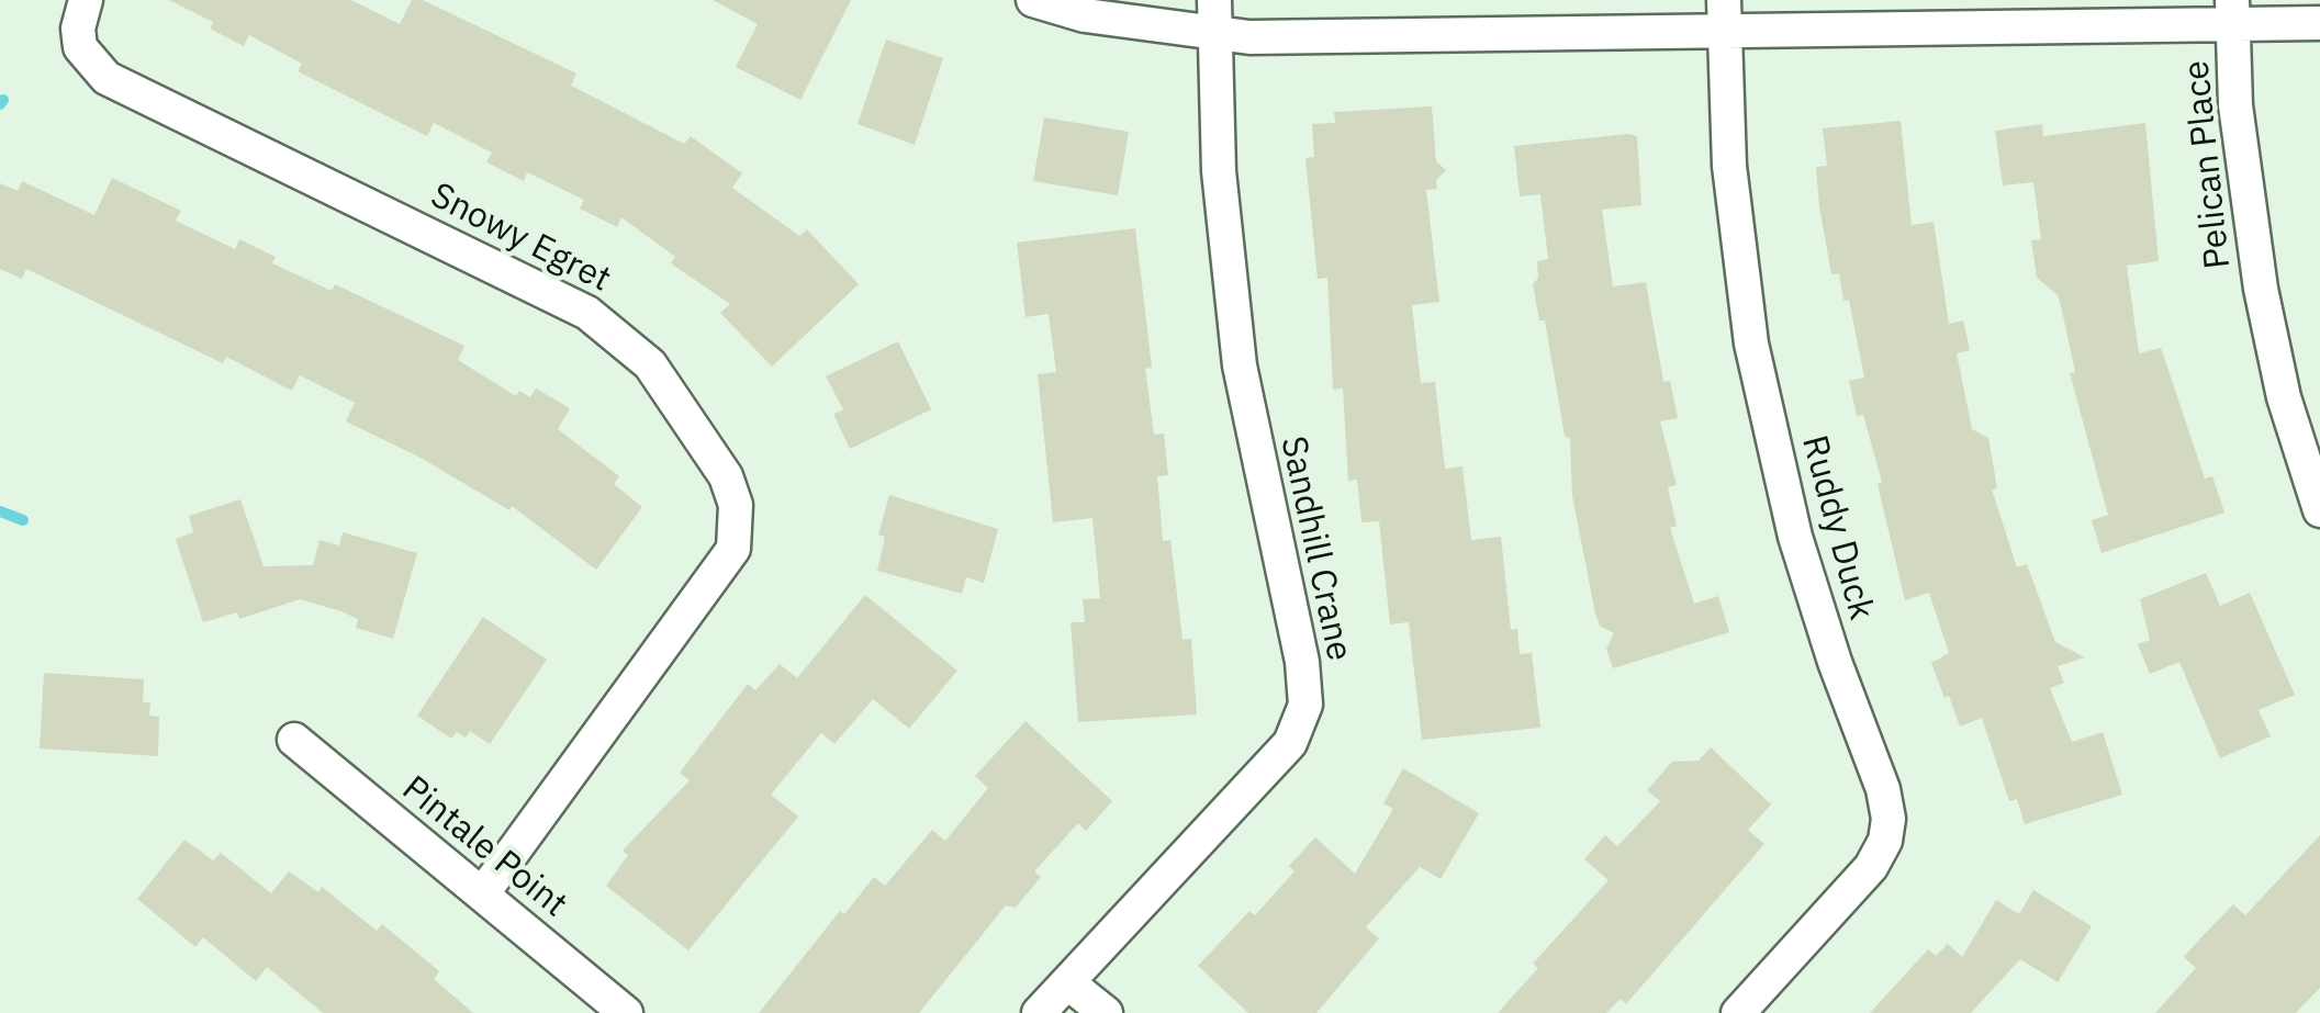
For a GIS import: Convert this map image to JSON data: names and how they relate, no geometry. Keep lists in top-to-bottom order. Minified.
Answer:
{"streets":{"street":["Pelican Place","Snowy Egret","Ruddy Duck","Sandhill Crane","Pintale Point"]},"crossings":[["Snowy Egret","Pintale Point"]]}
